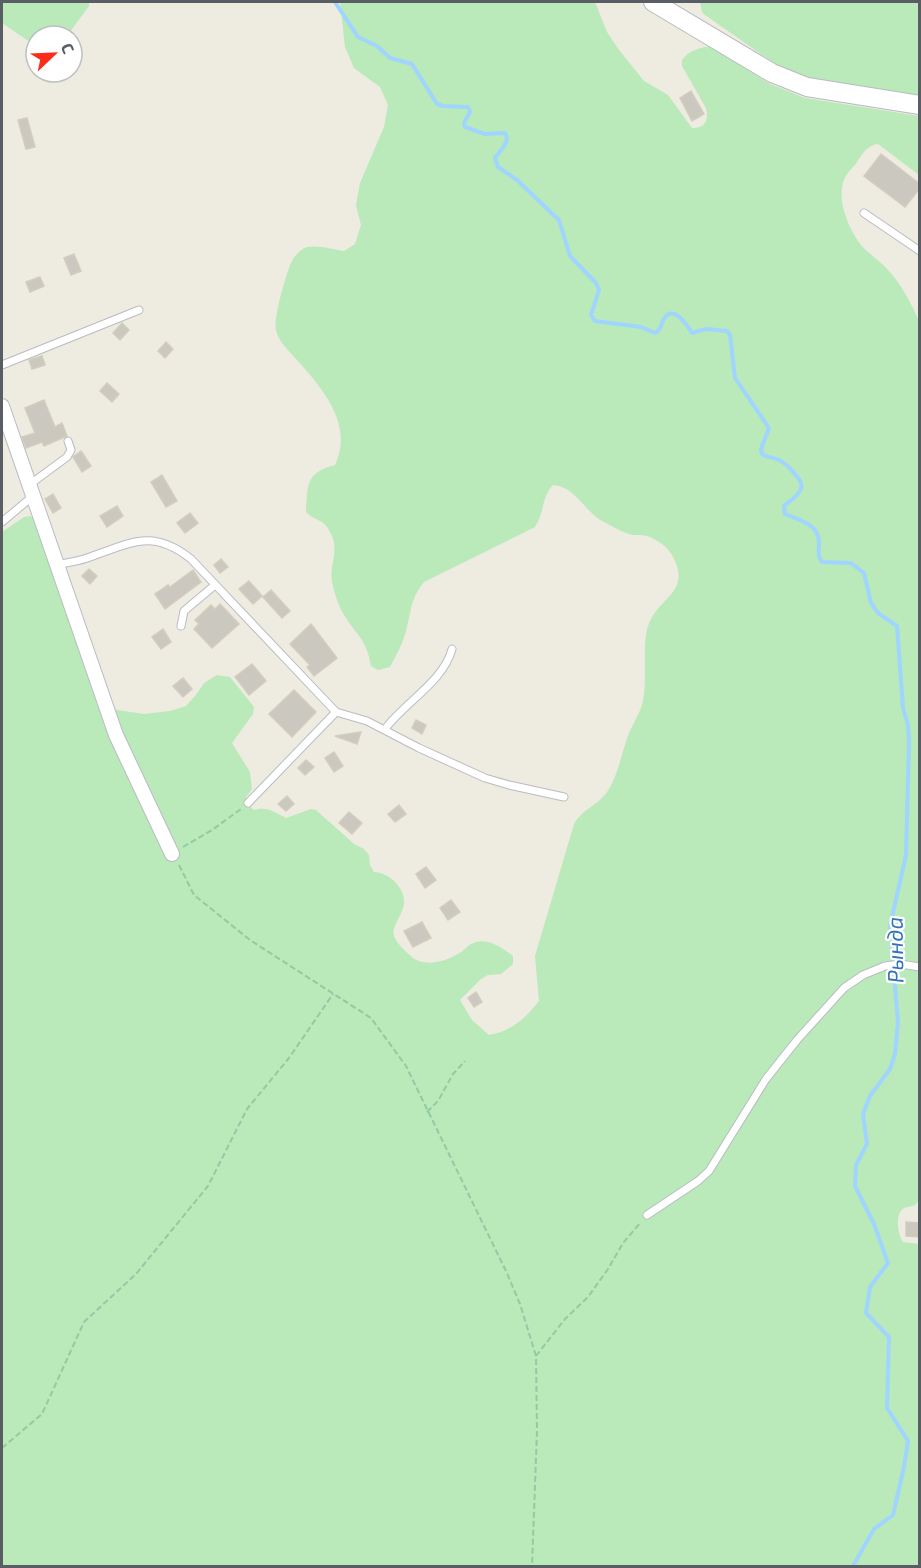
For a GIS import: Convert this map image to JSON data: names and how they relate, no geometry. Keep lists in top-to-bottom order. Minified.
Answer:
{"water":["Рында"],"north":"top right"}
